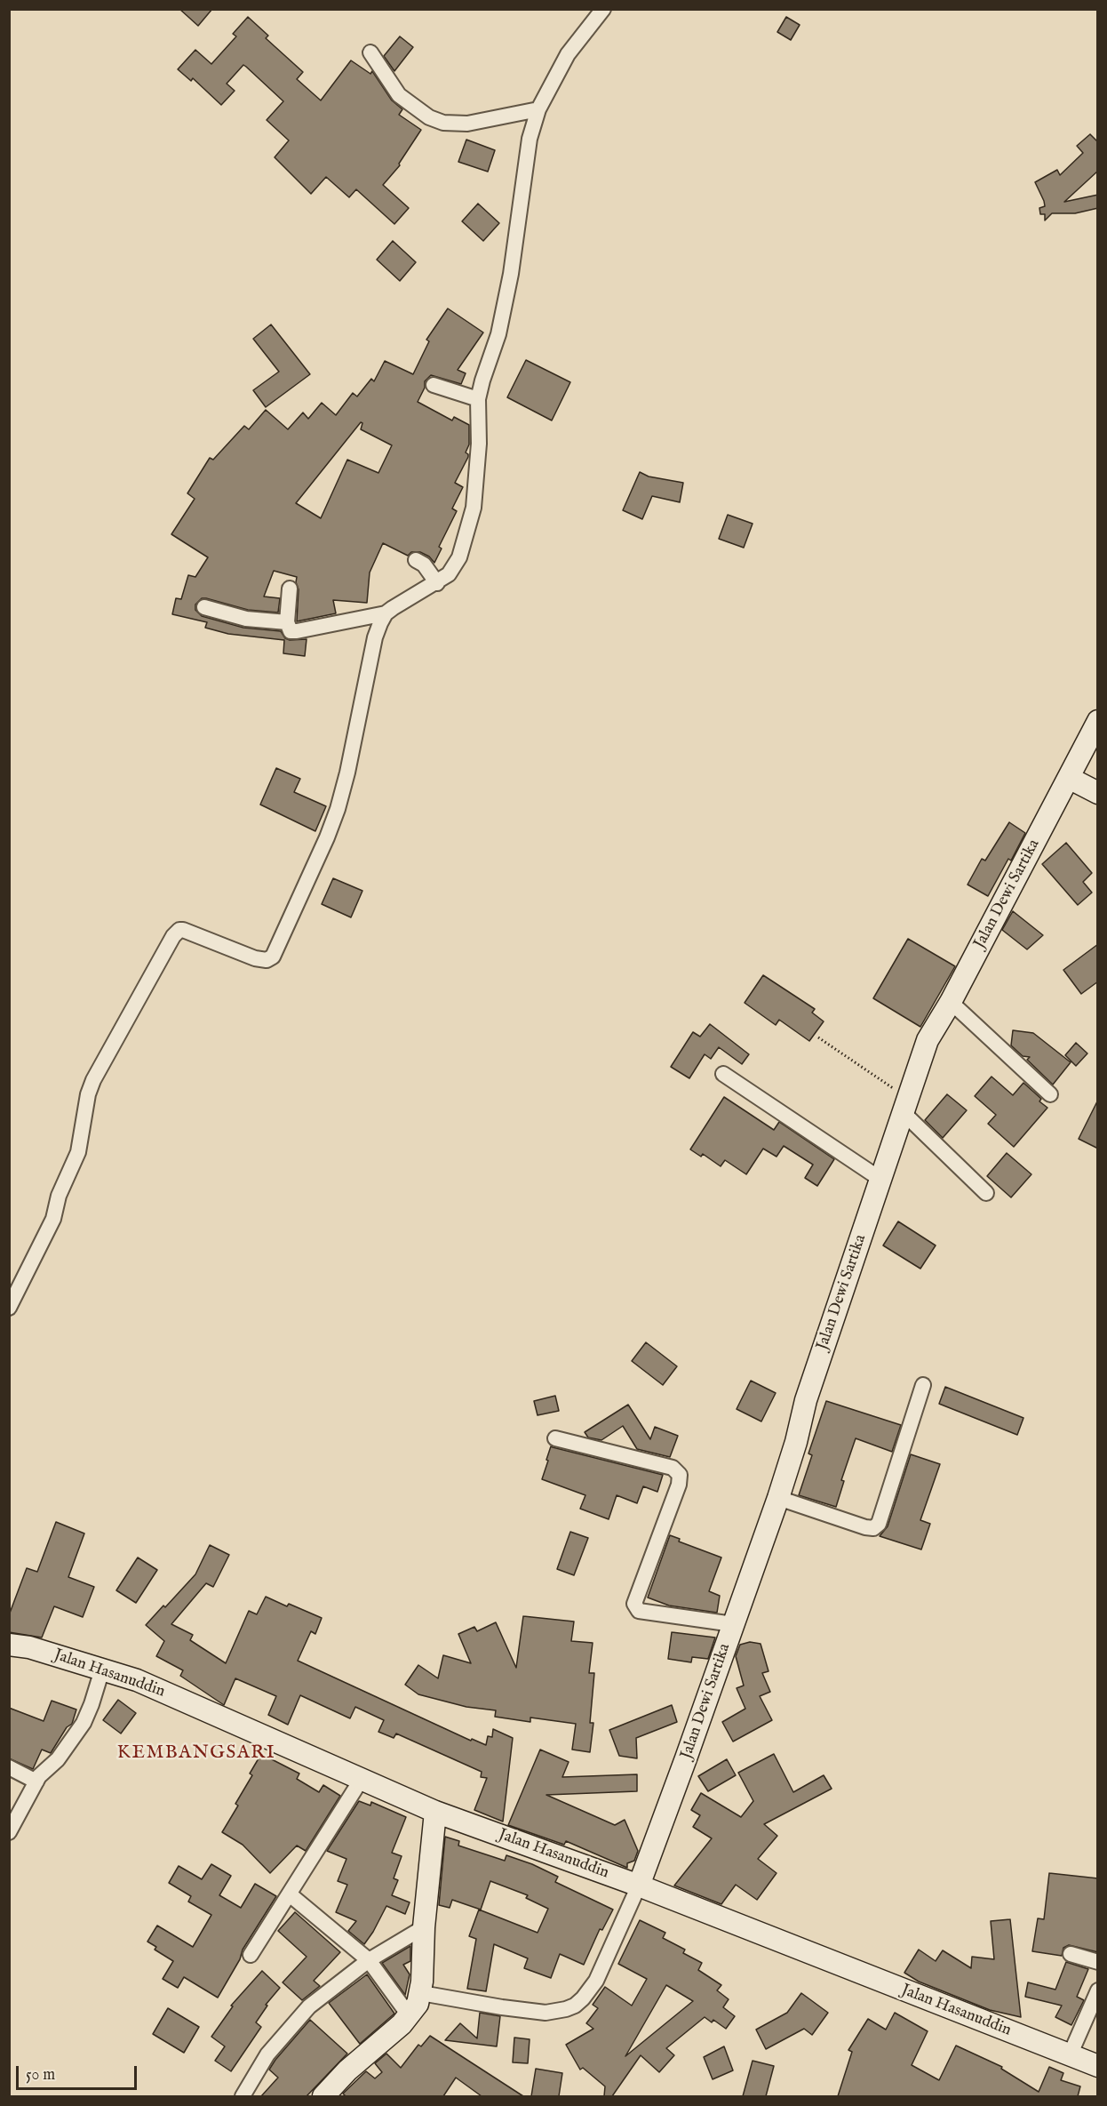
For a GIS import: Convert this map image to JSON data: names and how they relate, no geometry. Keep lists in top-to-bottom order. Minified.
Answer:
{"streets":{"street":["Jalan Dewi Sartika","Jalan Hasanuddin"]},"crossings":[["Jalan Dewi Sartika","Jalan Hasanuddin"]],"districts":["KEMBANGSARI"],"scale_bar":"50 m"}
